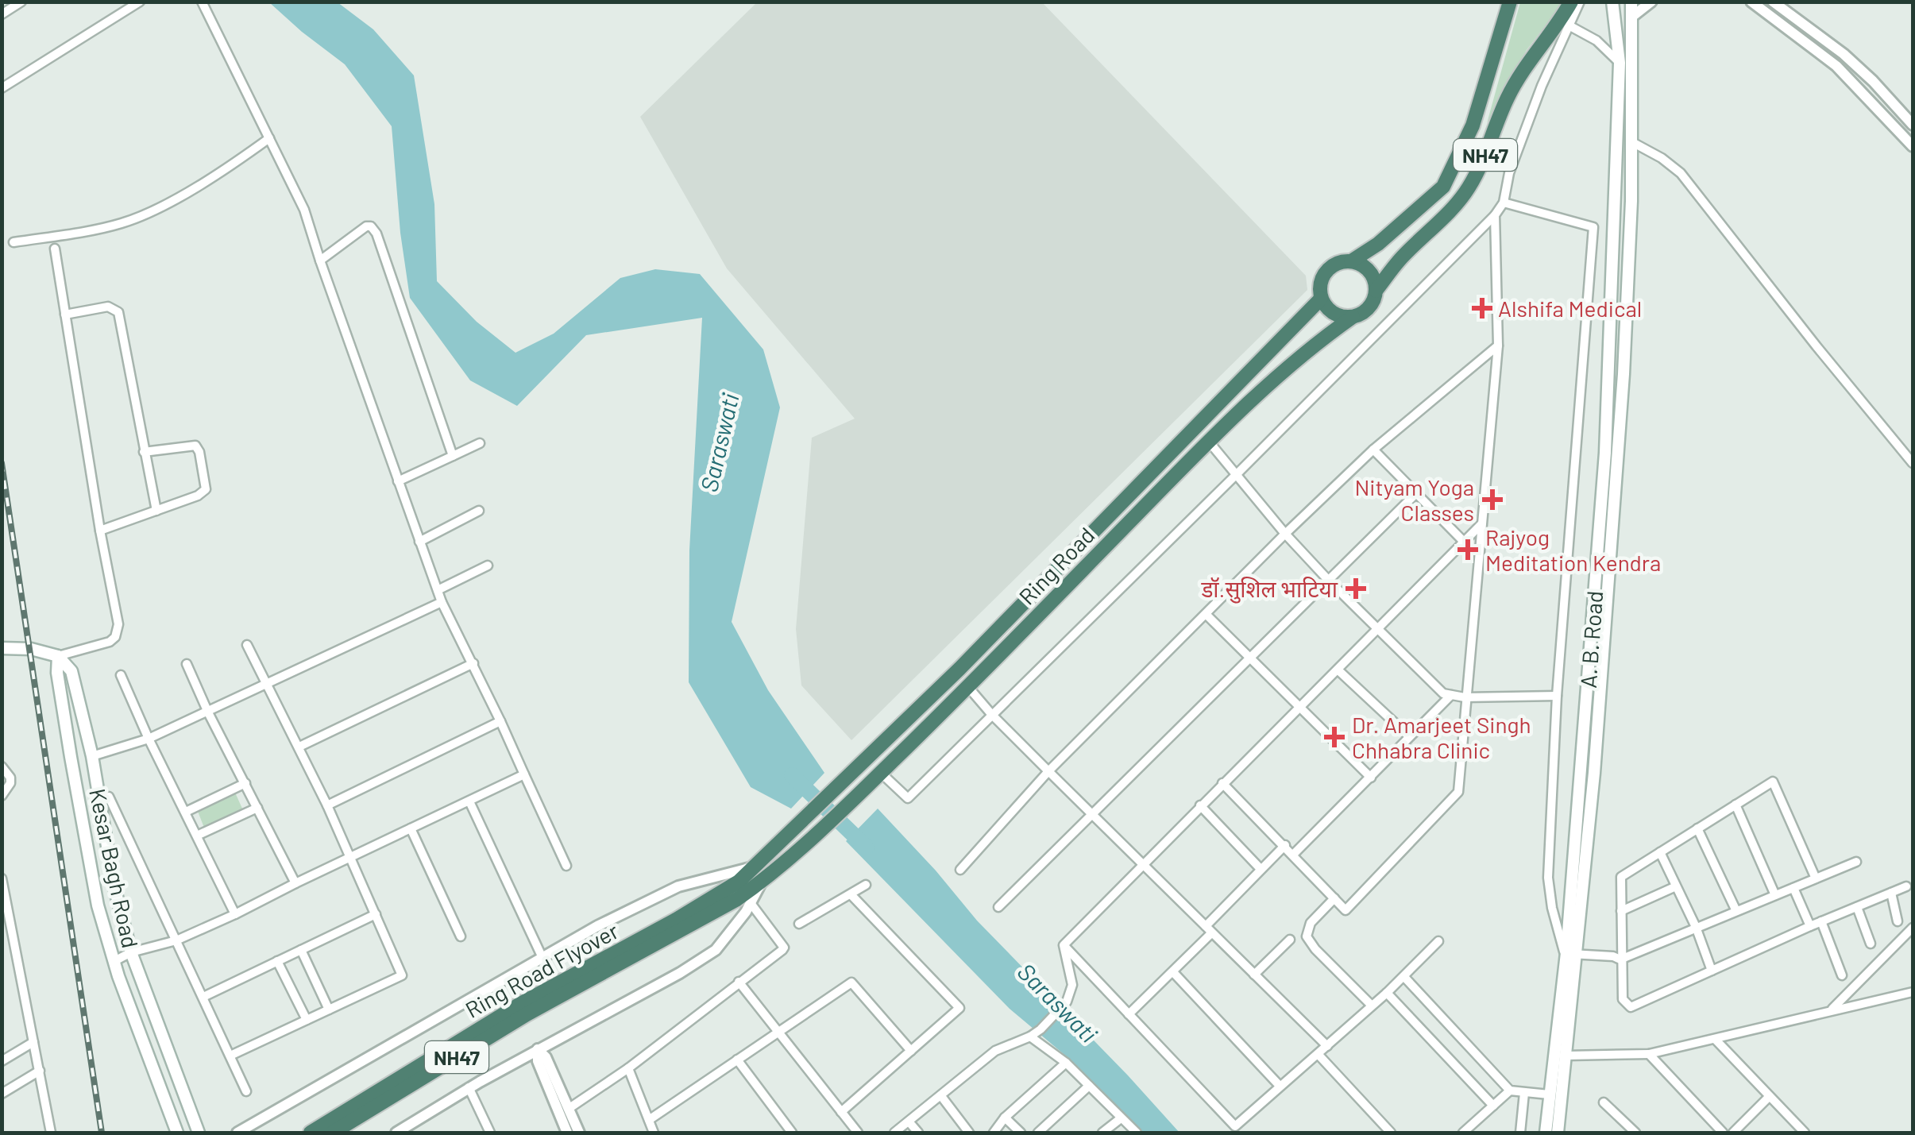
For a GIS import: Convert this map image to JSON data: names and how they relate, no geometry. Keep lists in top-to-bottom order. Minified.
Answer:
{"streets":{"highway":["NH47","Ring Road","Ring Road Flyover"],"main road":["A. B. Road","Kesar Bagh Road"]},"crossings":[["NH47","Ring Road"],["NH47","Ring Road Flyover"],["Ring Road","Ring Road Flyover"]],"water":["Saraswati"],"places":{"health":["Alshifa Medical","Nityam Yoga Classes","Rajyog Meditation Kendra","डॉ.सुशिल भाटिया","Dr. Amarjeet Singh Chhabra Clinic"]}}
